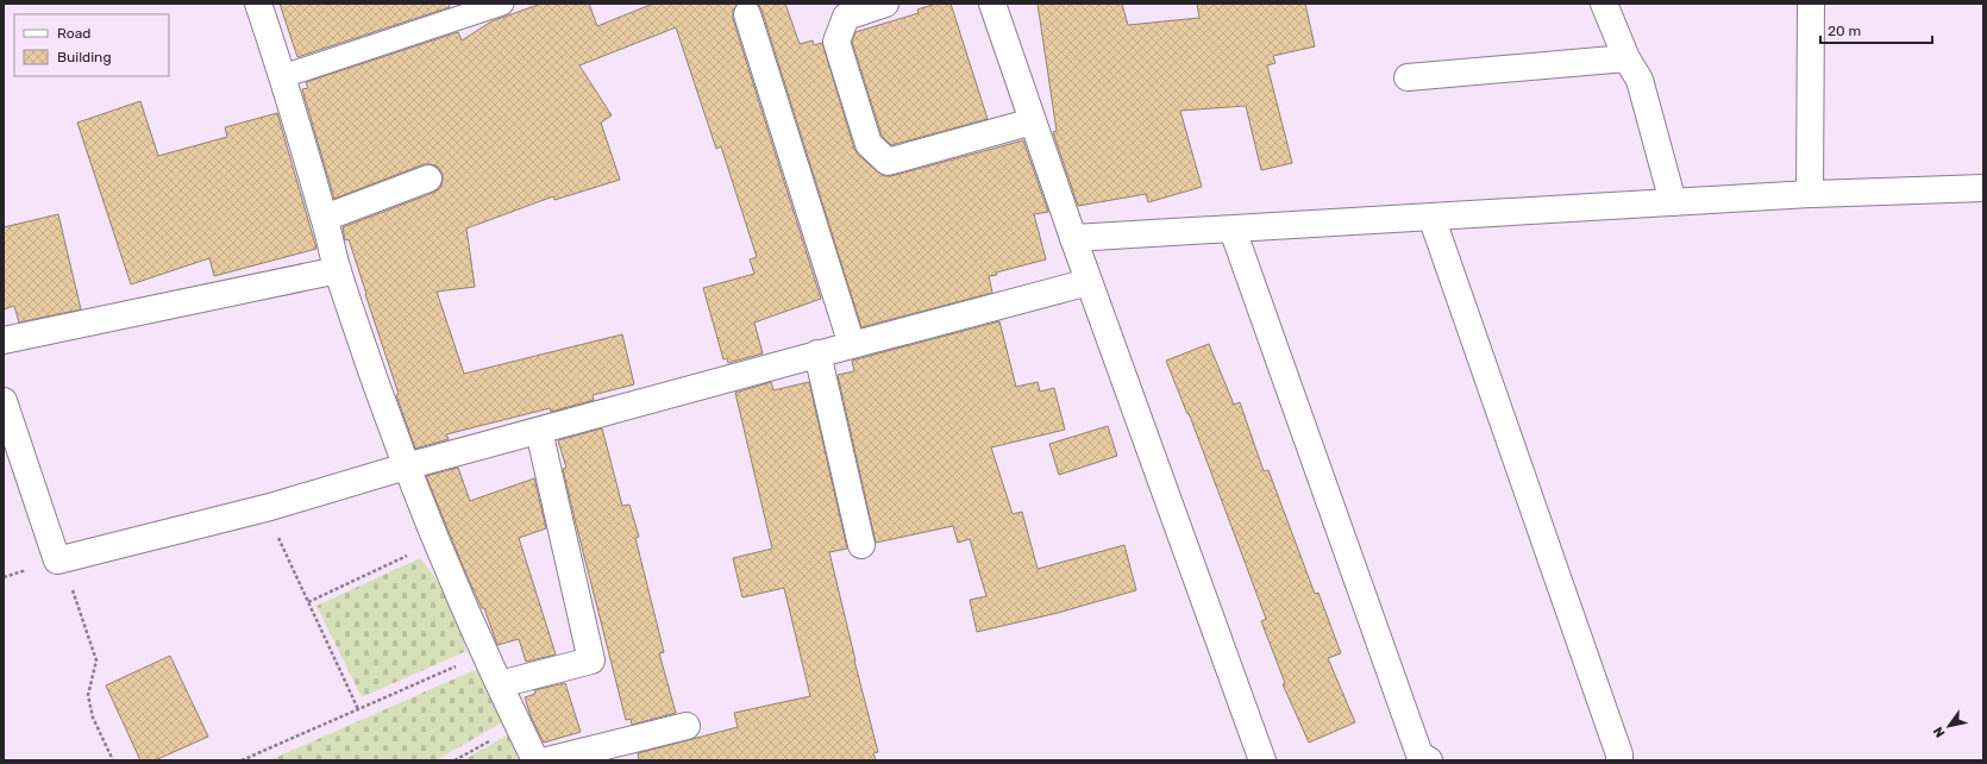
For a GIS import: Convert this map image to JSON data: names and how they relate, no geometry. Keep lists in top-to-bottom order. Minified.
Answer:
{"legend":["Road","Building"],"scale_bar":"20 m","north":"bottom left"}
